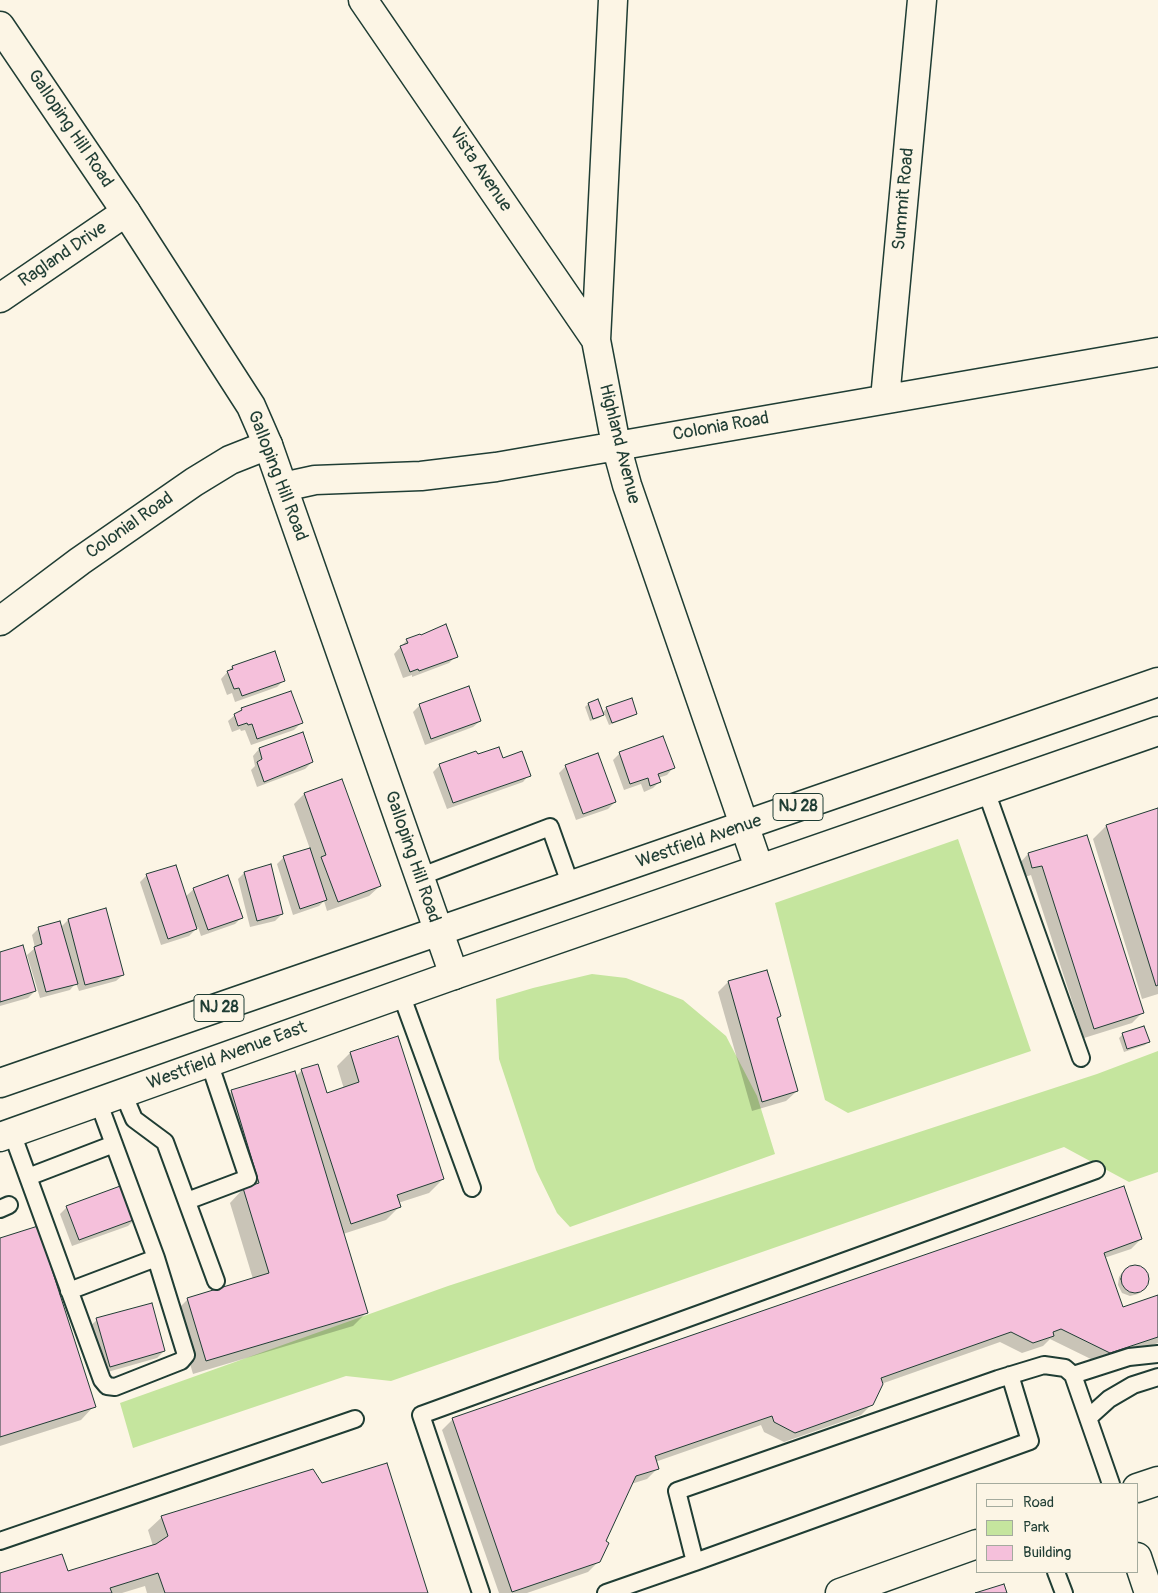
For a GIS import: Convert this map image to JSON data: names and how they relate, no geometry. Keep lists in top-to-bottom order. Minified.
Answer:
{"streets":{"main road":["Galloping Hill Road","Vista Avenue","Summit Road","Ragland Drive","Colonia Road","Highland Avenue","Colonial Road","NJ 28","Westfield Avenue","Westfield Avenue East"]},"crossings":[["Galloping Hill Road","Ragland Drive"],["Galloping Hill Road","Colonia Road"],["Galloping Hill Road","Colonial Road"],["Galloping Hill Road","NJ 28"],["Galloping Hill Road","Westfield Avenue"],["Galloping Hill Road","Westfield Avenue East"],["Vista Avenue","Highland Avenue"],["Summit Road","Colonia Road"],["Colonia Road","Highland Avenue"],["Highland Avenue","NJ 28"],["Highland Avenue","Westfield Avenue"],["NJ 28","Westfield Avenue"],["NJ 28","Westfield Avenue East"]],"legend":["Road","Park","Building"]}
